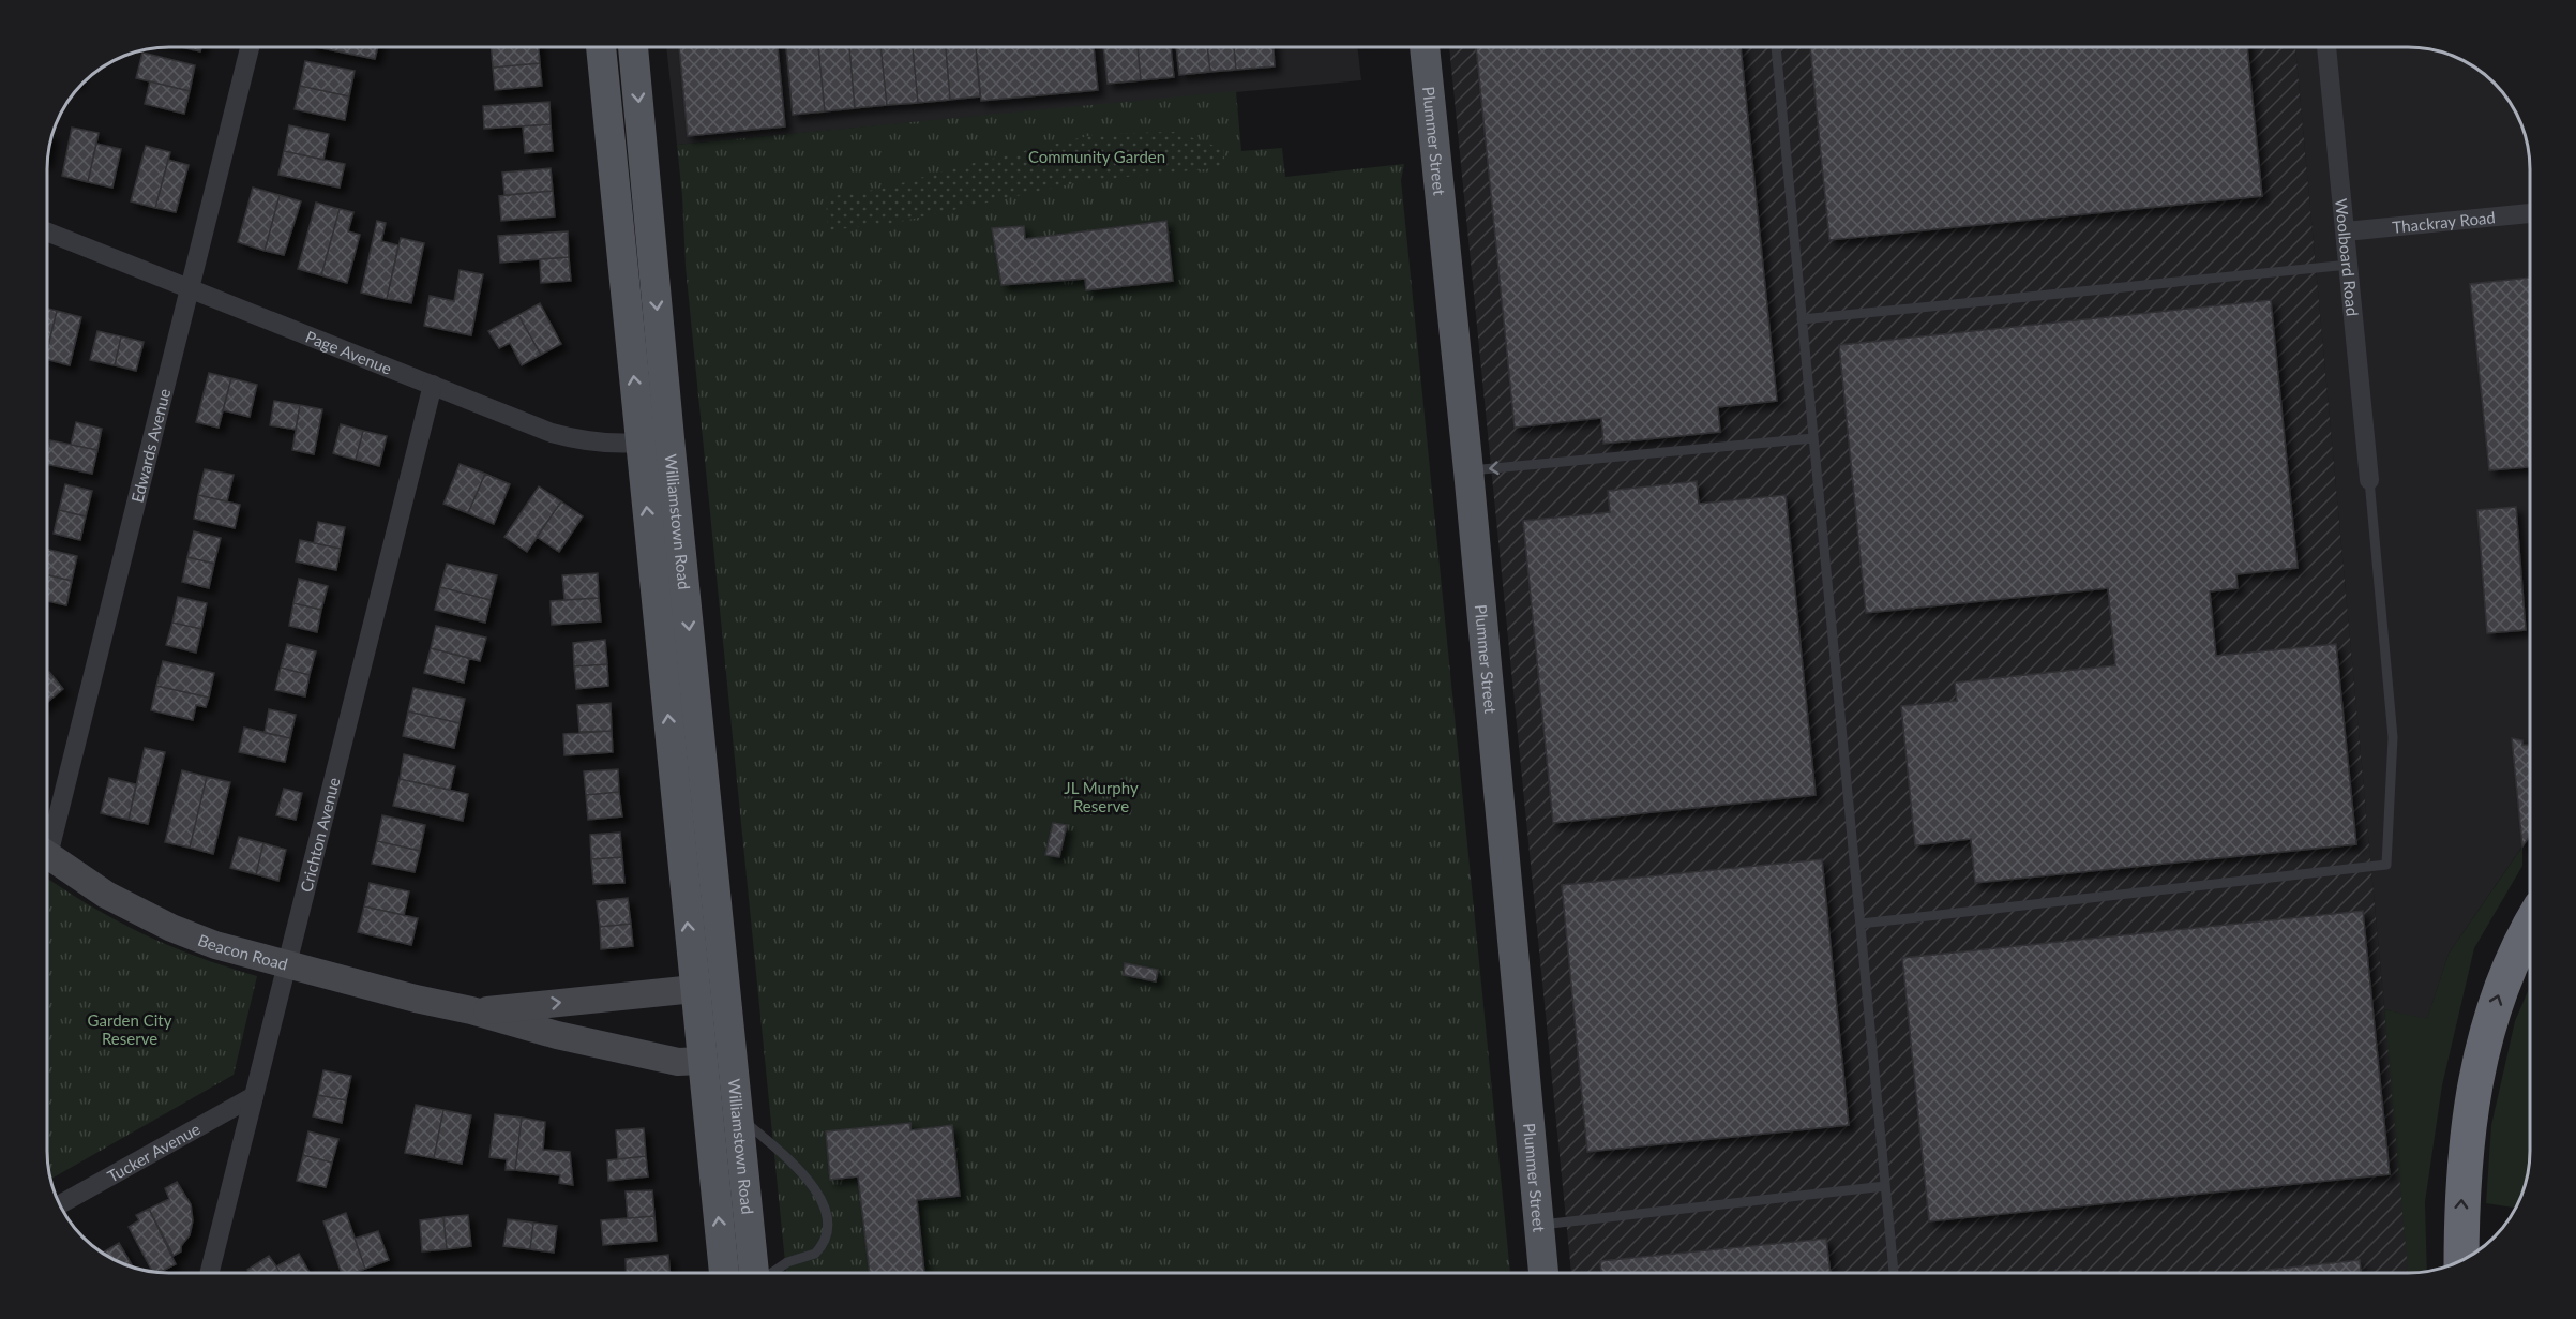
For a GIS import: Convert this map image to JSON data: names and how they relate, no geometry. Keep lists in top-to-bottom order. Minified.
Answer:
{"streets":{"main road":["Plummer Street","Williamstown Road"],"street":["Thackray Road","Woolboard Road","Page Avenue","Edwards Avenue","Crichton Avenue","Beacon Road","Tucker Avenue"]},"crossings":[["Thackray Road","Woolboard Road"],["Page Avenue","Edwards Avenue"],["Page Avenue","Williamstown Road"],["Page Avenue","Crichton Avenue"],["Williamstown Road","Beacon Road"],["Crichton Avenue","Beacon Road"],["Crichton Avenue","Tucker Avenue"]],"parks":["Community Garden","JL Murphy Reserve","Garden City Reserve"]}
